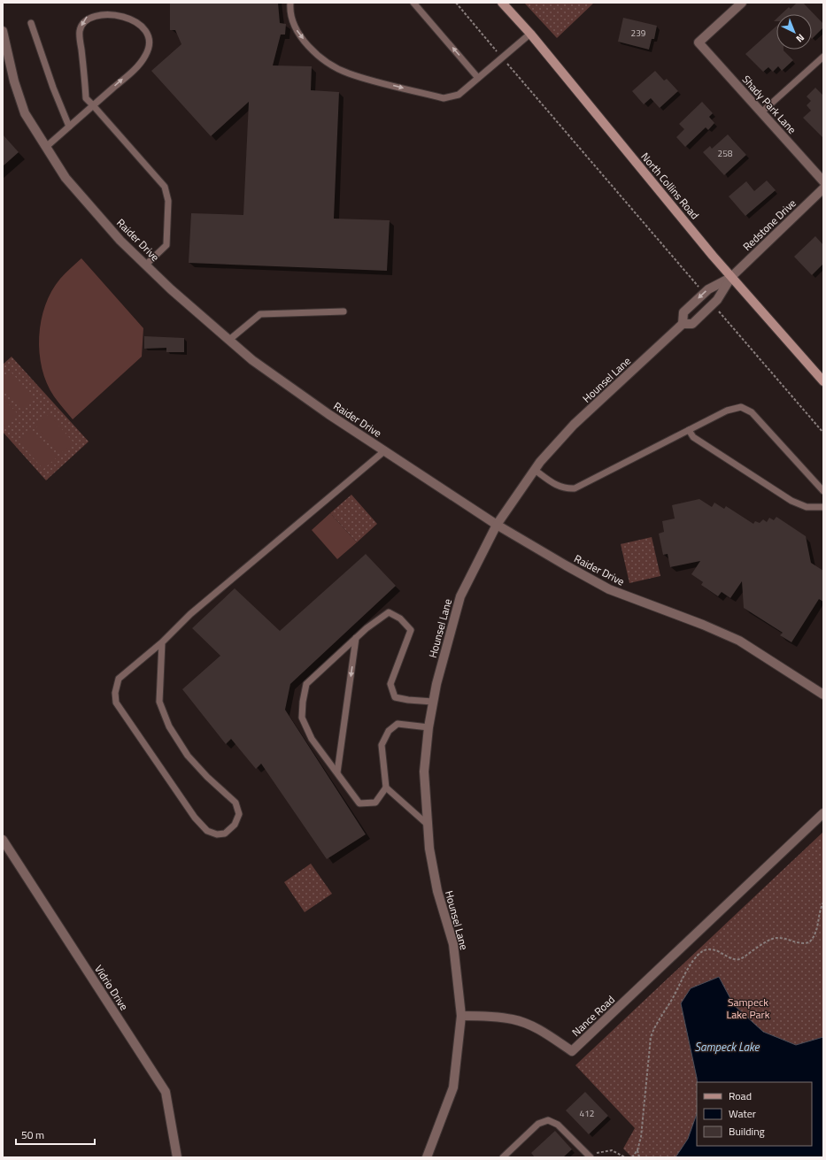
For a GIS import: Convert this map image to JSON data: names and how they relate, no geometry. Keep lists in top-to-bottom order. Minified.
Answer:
{"streets":{"street":["Shady Park Lane","North Collins Road","Redstone Drive","Raider Drive","Hounsel Lane","Vidrio Drive","Nance Road"]},"crossings":[["North Collins Road","Redstone Drive"],["North Collins Road","Hounsel Lane"],["Redstone Drive","Hounsel Lane"],["Raider Drive","Hounsel Lane"],["Hounsel Lane","Nance Road"]],"water":["Sampeck Lake"],"parks":["Sampeck Lake Park"],"house_numbers":["239","258","412"],"legend":["Road","Water","Building"],"scale_bar":"50 m","north":"bottom right"}
